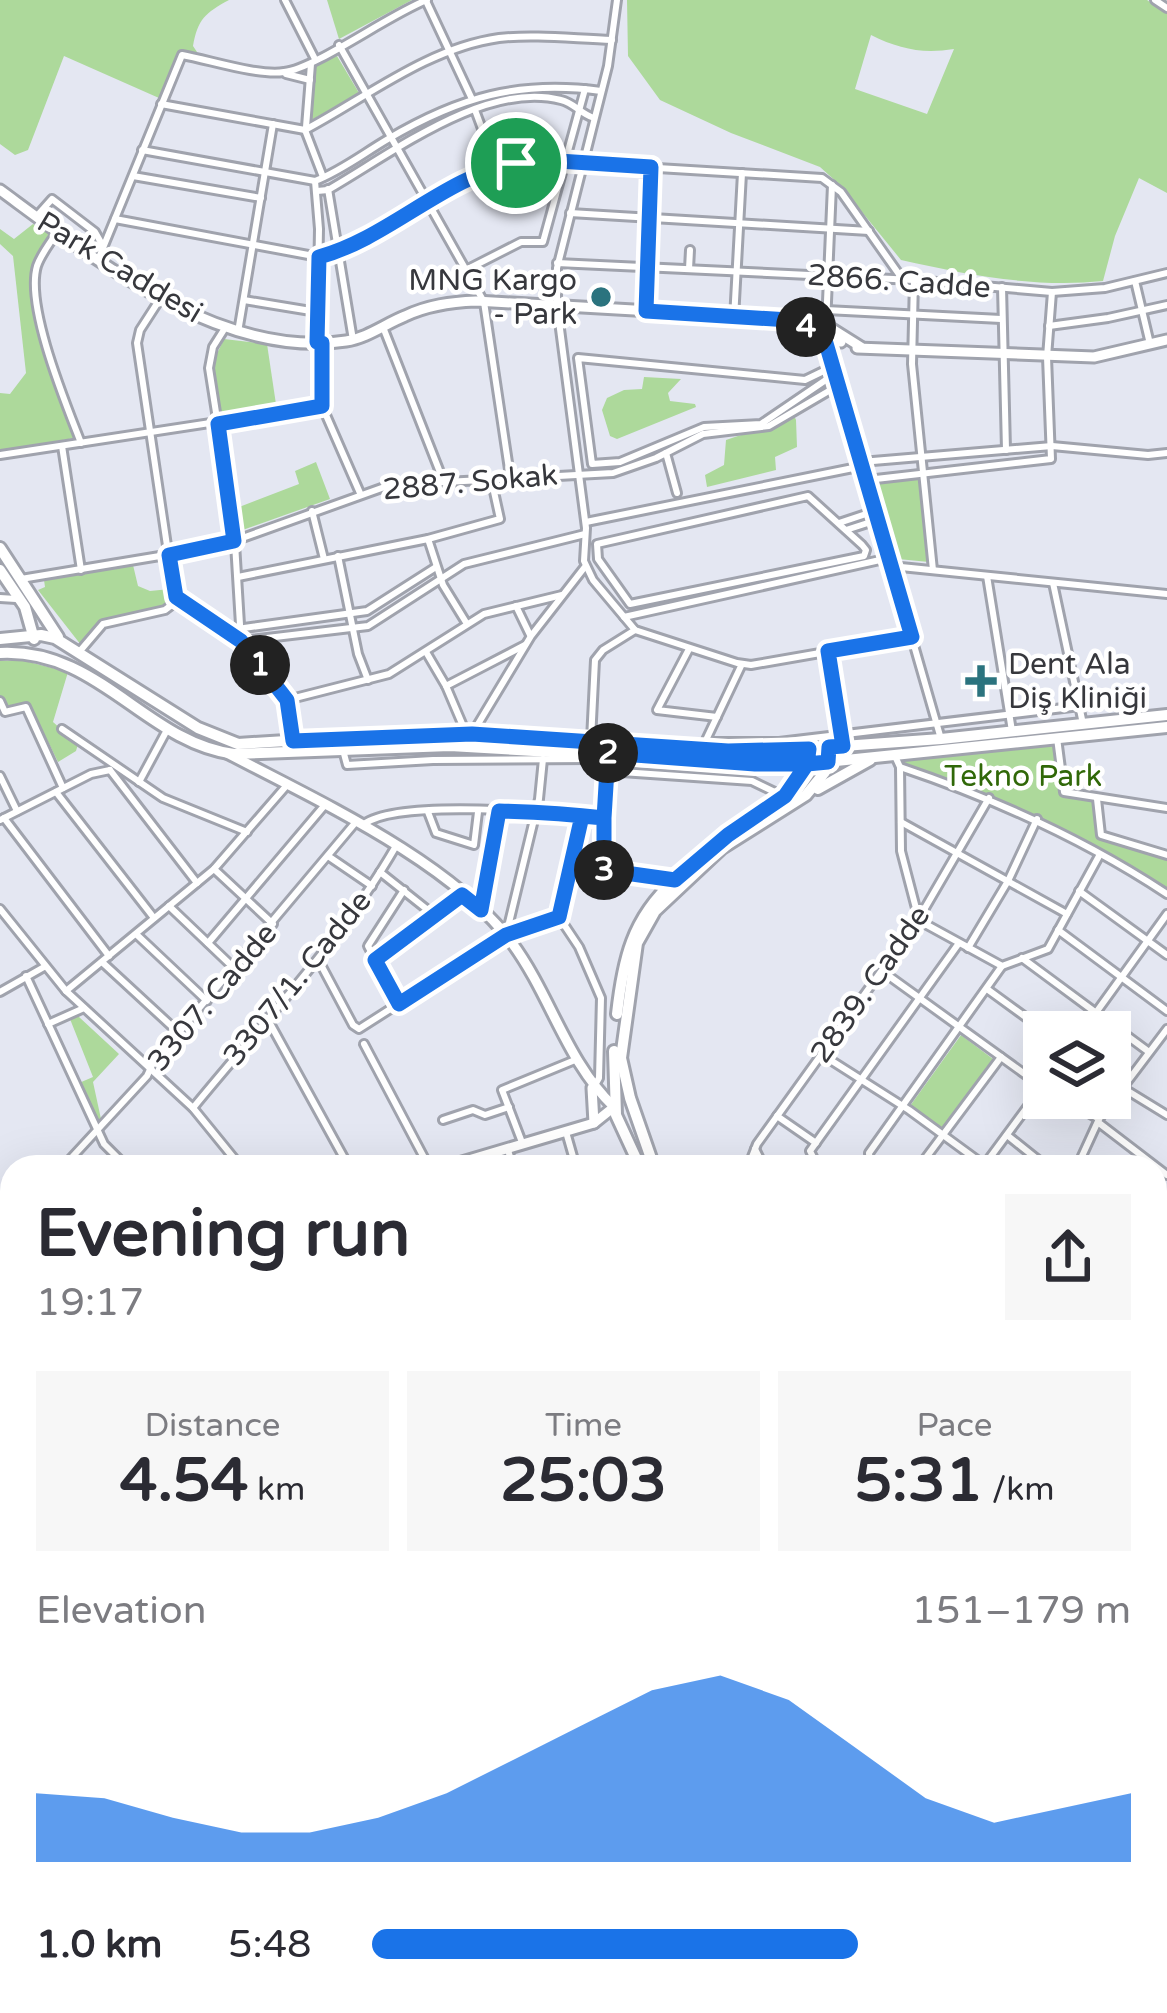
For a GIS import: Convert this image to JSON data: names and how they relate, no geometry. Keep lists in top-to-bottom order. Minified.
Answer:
{"streets":{"street":["Park Caddesi","2866. Cadde","2887. Sokak","3307/1. Cadde","2839. Cadde","3307. Cadde"]},"parks":["Tekno Park"],"places":{"other":["MNG Kargo - Park"],"health":["Dent Ala Diş Kliniği"]},"page":{"pins":["4","1","2","3"],"heading":["Evening run","19:17"],"stats":[["Distance","4.54 km"],["Time","25:03"],["Pace","5:31 /km"]],"chart":["Elevation","151–179 m"],"list":[{"name":"1.0 km","note":"5:48"}]}}
